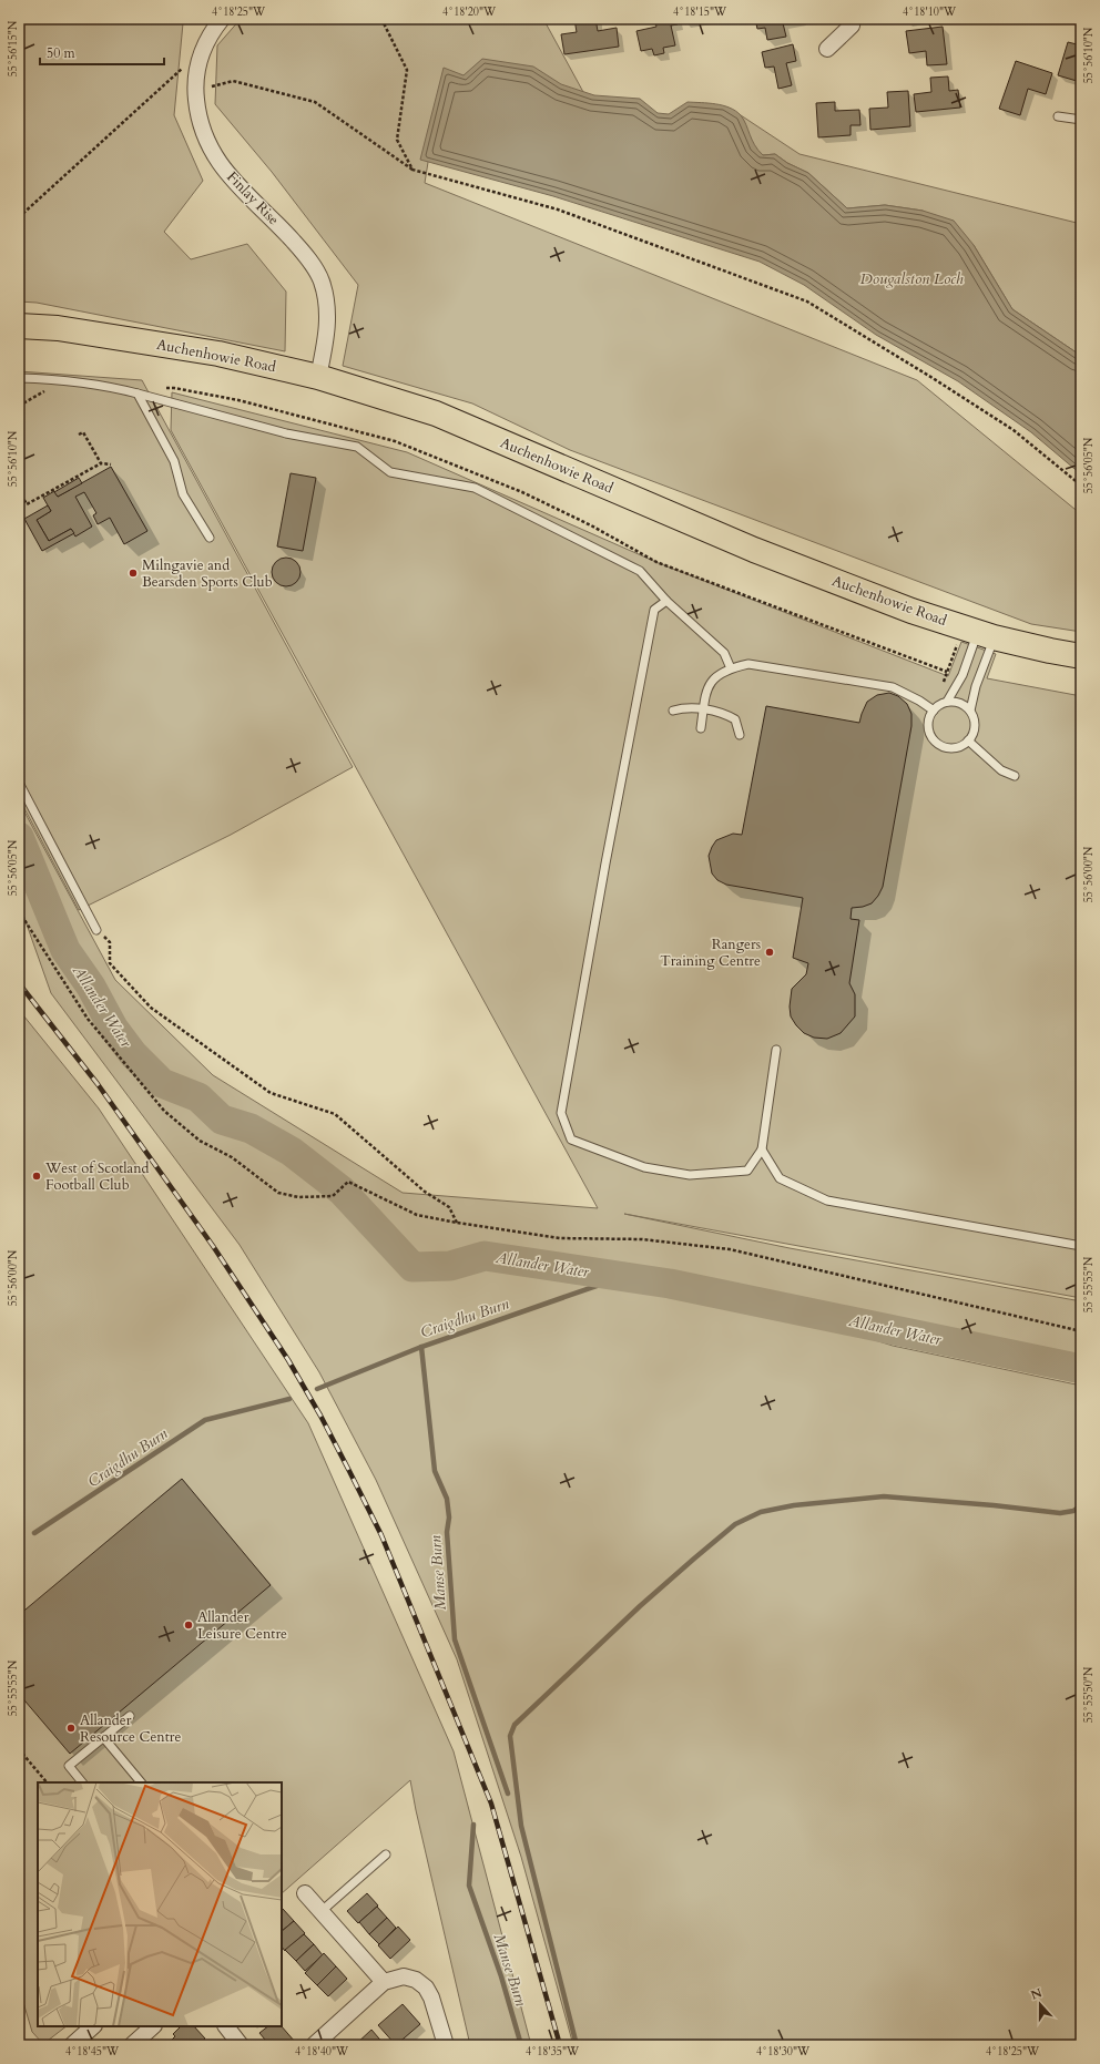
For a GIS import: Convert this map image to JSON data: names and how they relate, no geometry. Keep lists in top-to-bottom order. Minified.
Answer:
{"streets":{"main road":["Auchenhowie Road"],"street":["Finlay Rise"]},"crossings":[["Finlay Rise","Auchenhowie Road"]],"water":["Dougalston Loch","Allander Water","Craigdhu Burn","Manse Burn"],"places":["Milngavie and Bearsden Sports Club","Rangers Training Centre","West of Scotland Football Club","Allander Leisure Centre","Allander Resource Centre"],"scale_bar":"50 m","north":"top","coordinates":["4°18'25\"W","4°18'20\"W","4°18'15\"W","4°18'10\"W","55°56'15\"N","55°56'10\"N","55°56'05\"N","55°56'00\"N","55°55'55\"N","55°55'50\"N","4°18'45\"W","4°18'40\"W","4°18'35\"W","4°18'30\"W"]}
